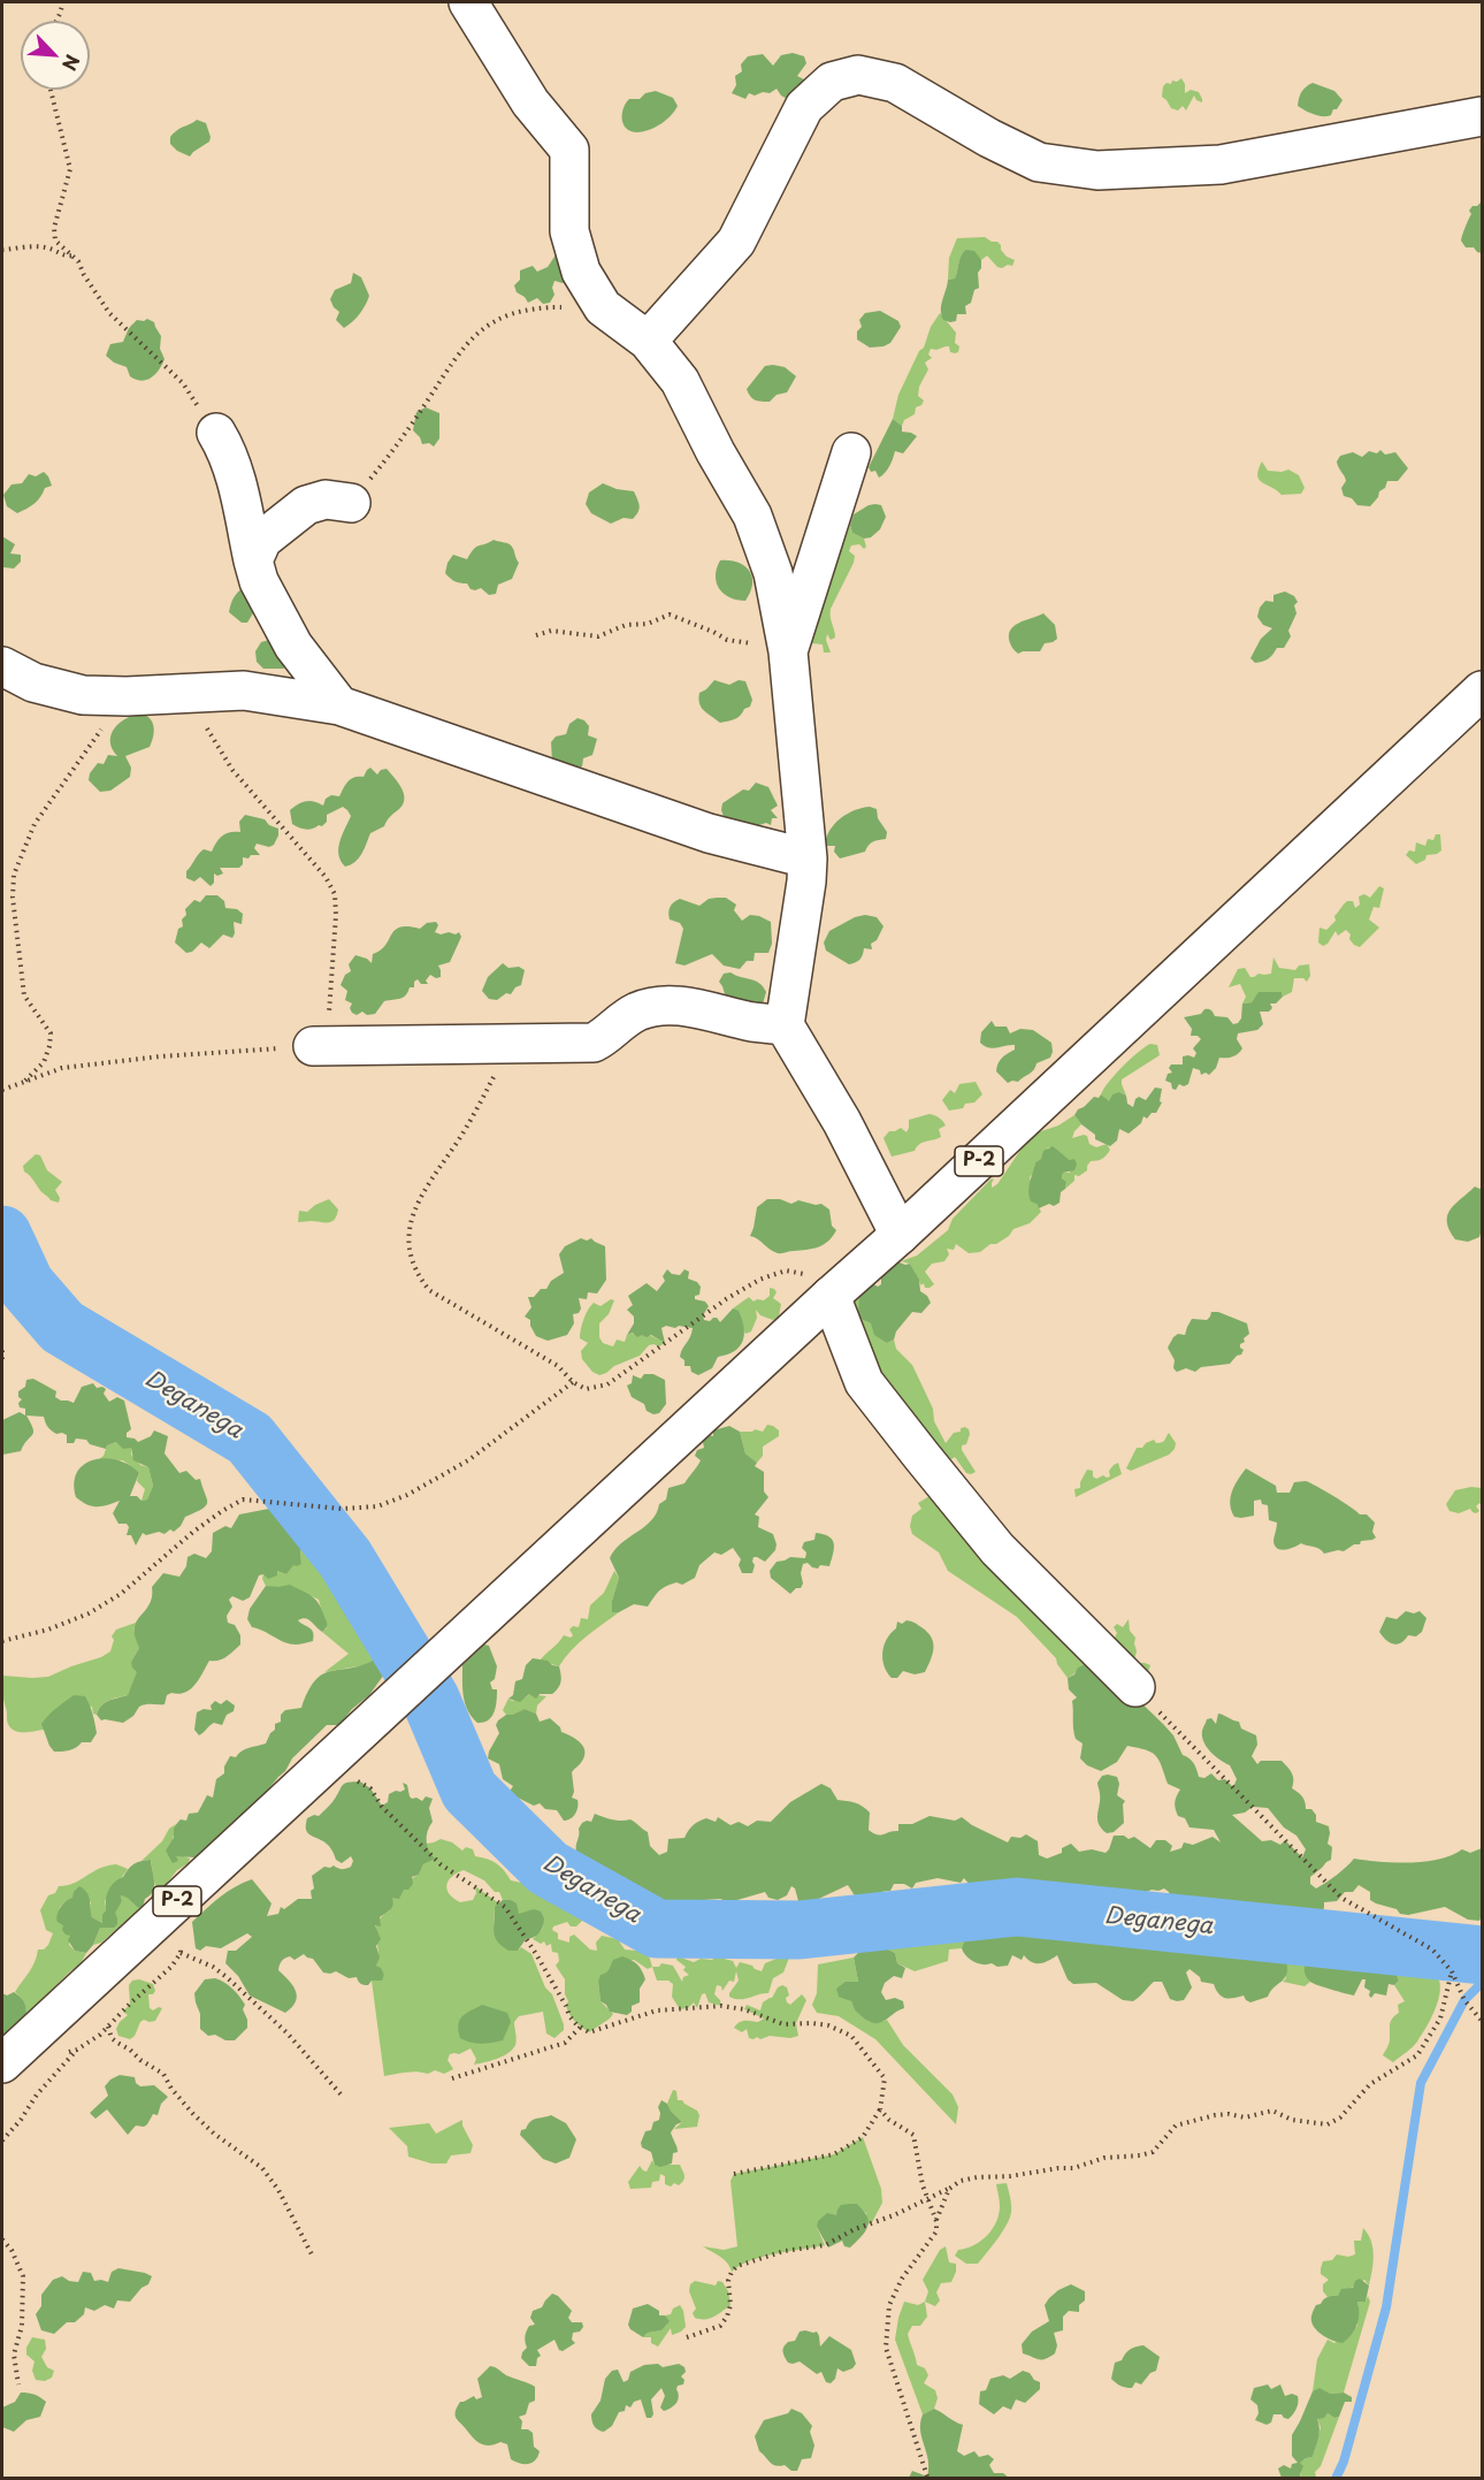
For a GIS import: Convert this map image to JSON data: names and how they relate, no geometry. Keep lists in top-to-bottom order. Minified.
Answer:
{"streets":{"main road":["P-2"]},"water":["Deganega"],"north":"bottom right"}
